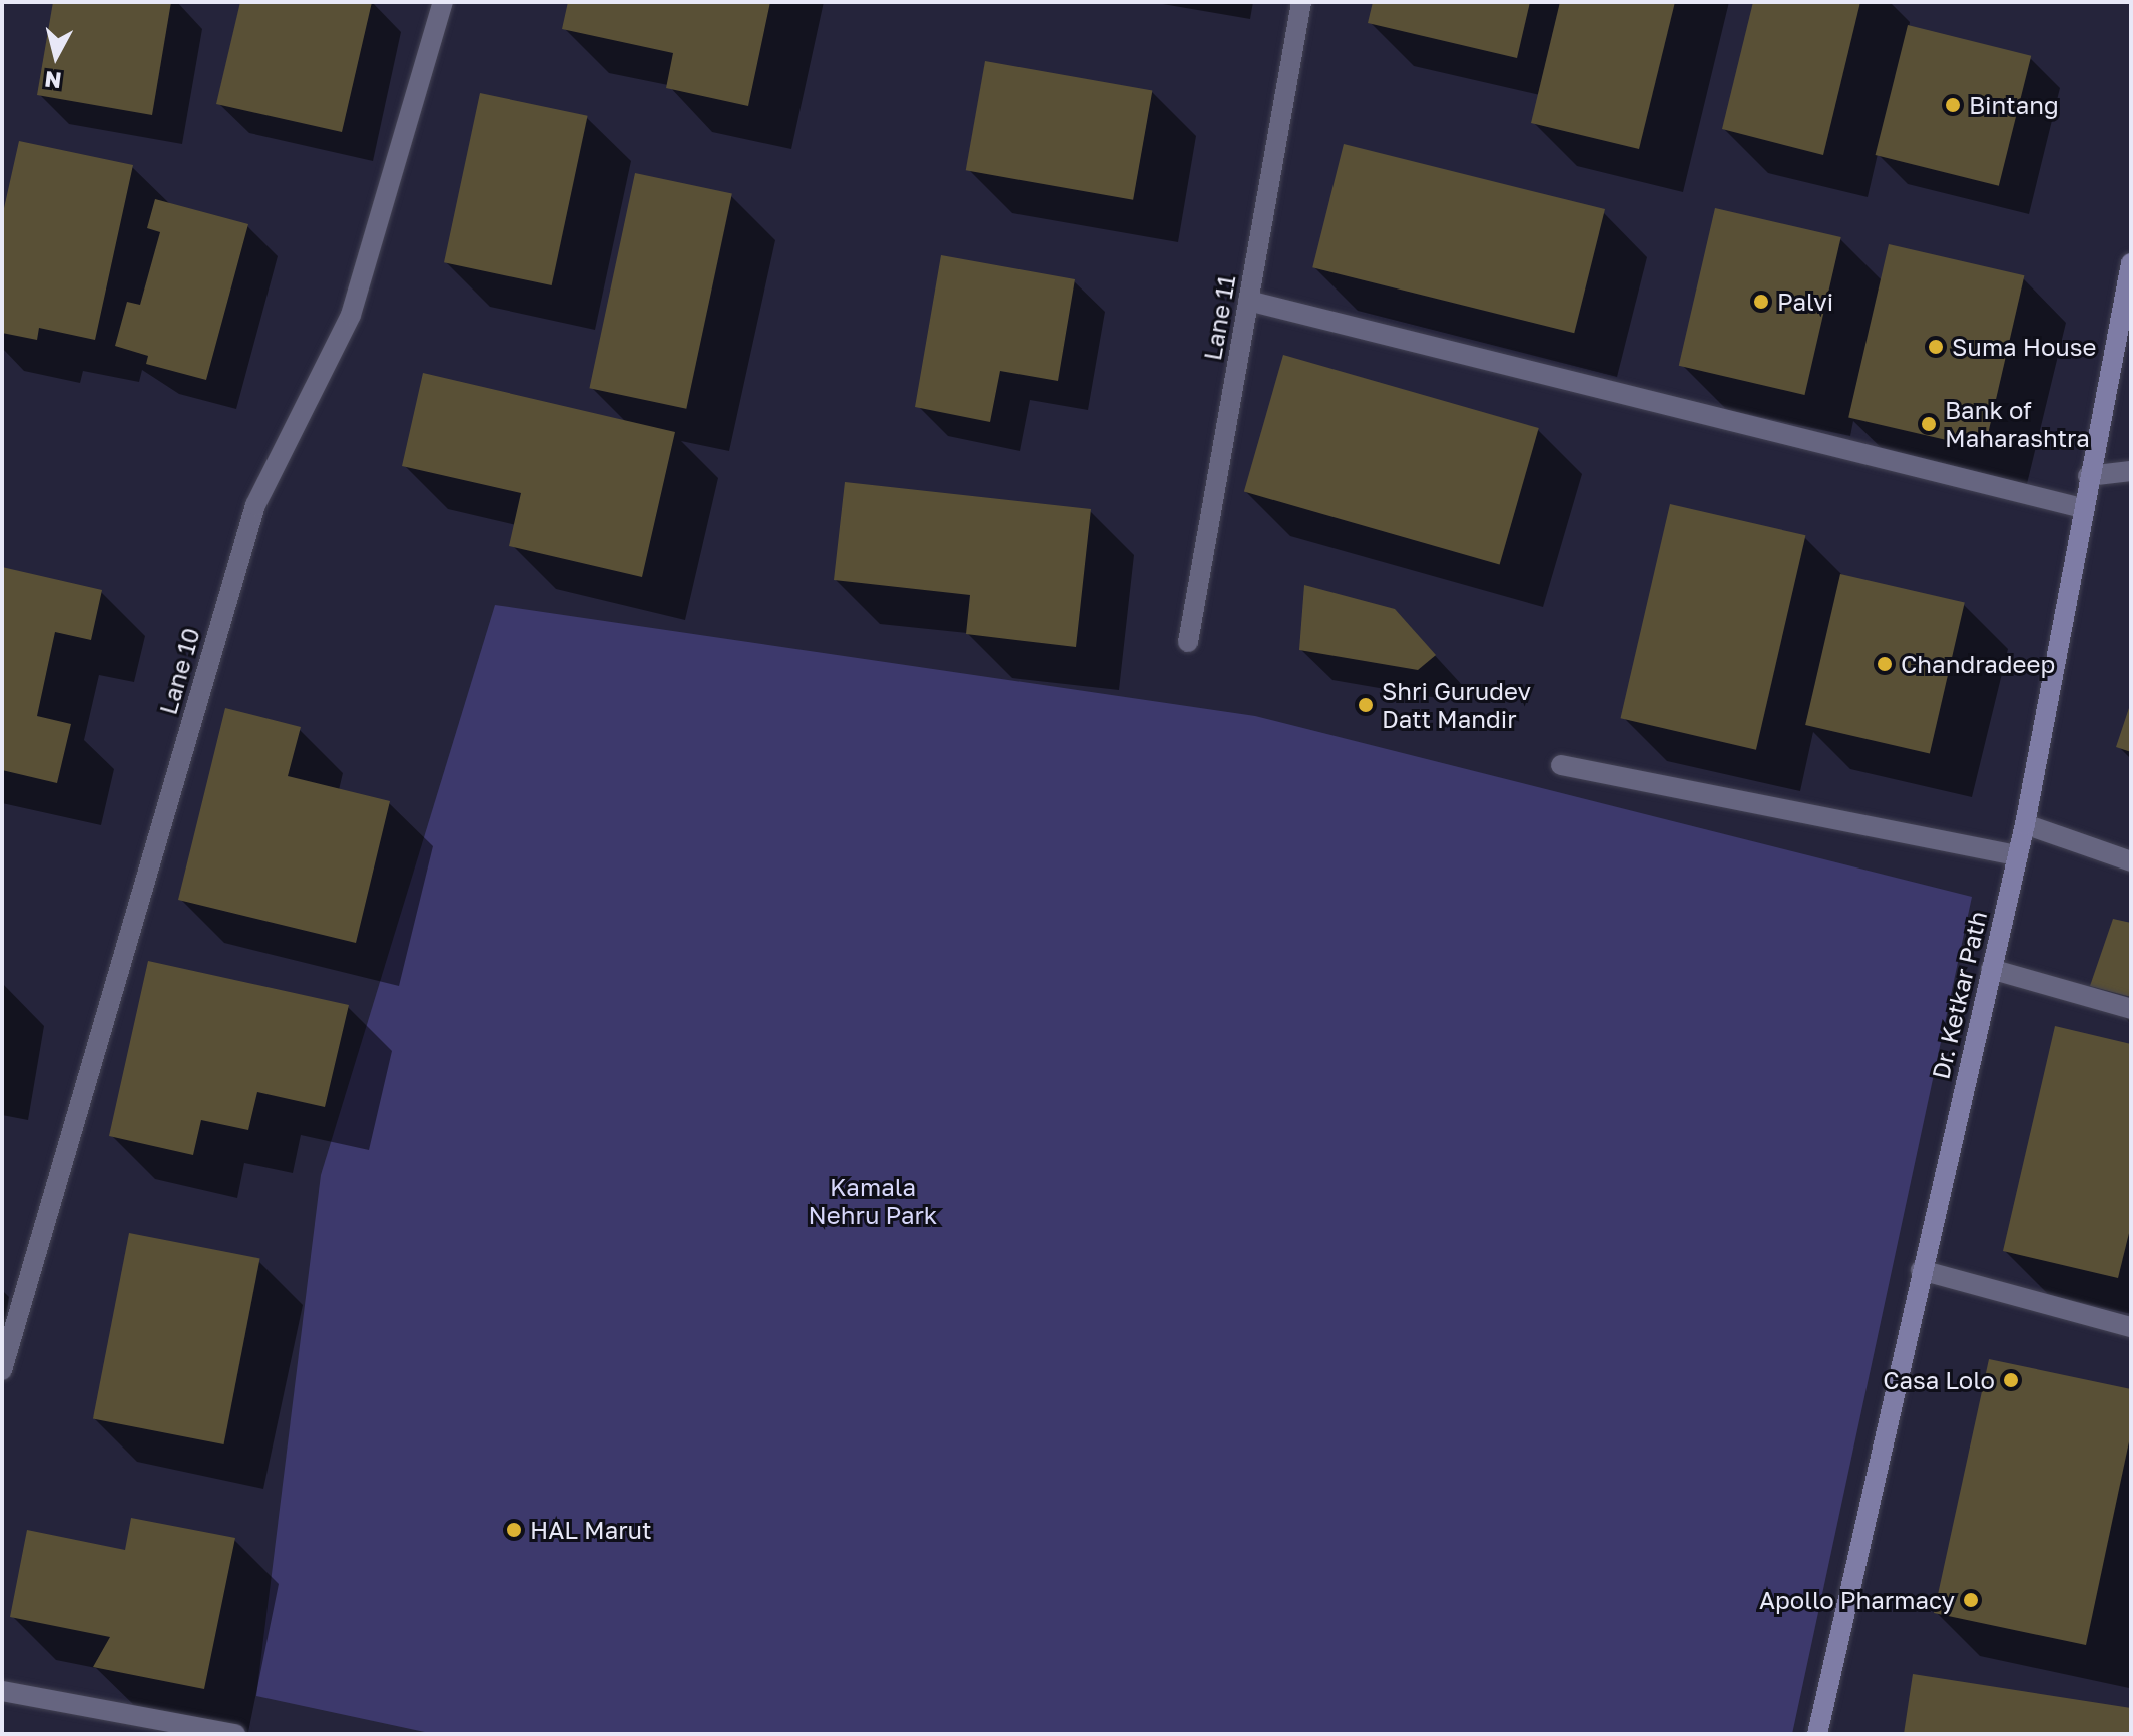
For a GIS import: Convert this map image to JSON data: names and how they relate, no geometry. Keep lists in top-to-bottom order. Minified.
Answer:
{"streets":{"street":["Lane 11","Lane 10","Dr. Ketkar Path"]},"parks":["Kamala Nehru Park"],"places":["Bintang","Palvi","Suma House","Bank of Maharashtra","Chandradeep","Shri Gurudev Datt Mandir","Casa Lolo","HAL Marut","Apollo Pharmacy"],"north":"bottom"}
